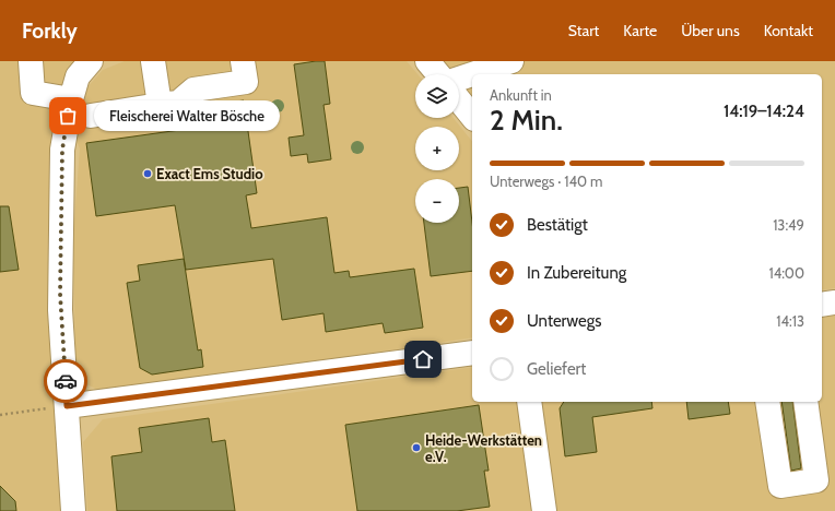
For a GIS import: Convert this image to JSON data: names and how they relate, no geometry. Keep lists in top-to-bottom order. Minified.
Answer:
{"places":["Fleischerei Walter Bösche","Exact Ems Studio","Heide-Werkstätten e.V."],"page":{"header":"Forkly","nav":["Start","Karte","Über uns","Kontakt"],"map_buttons":["+","−"],"heading":["2 Min.","Ankunft in","14:19–14:24"],"bubble":"Fleischerei Walter Bösche","bar":"Unterwegs · 140 m","list":[["Bestätigt","13:49"],["In Zubereitung","14:00"],["Unterwegs","14:13"],"Geliefert"]}}
